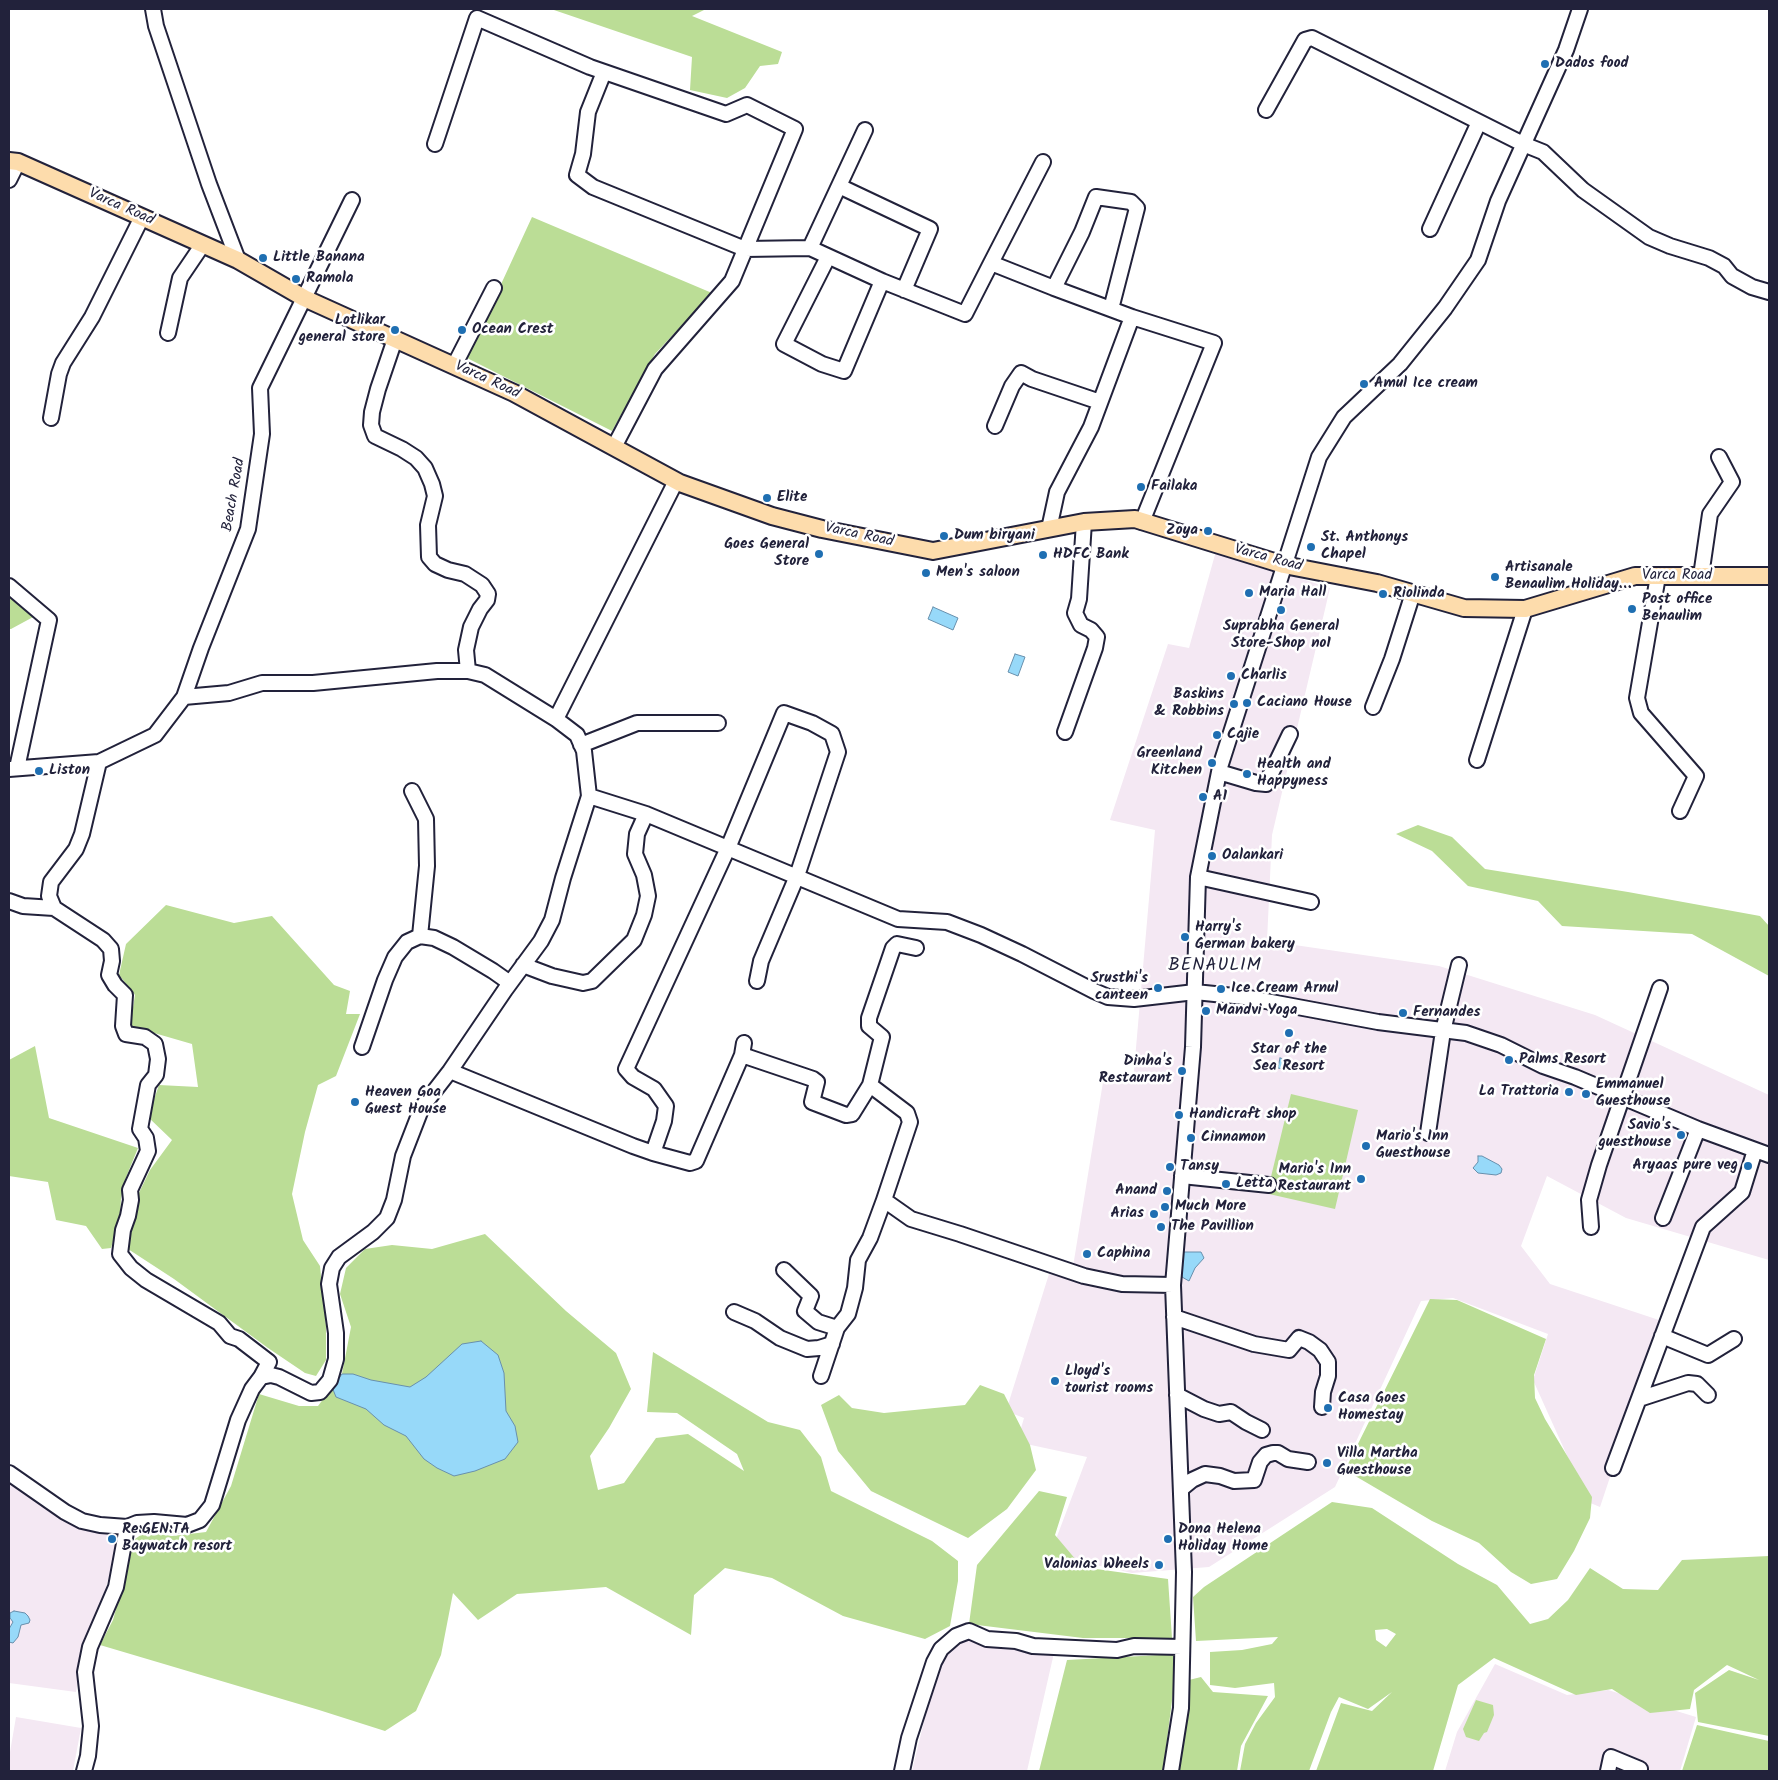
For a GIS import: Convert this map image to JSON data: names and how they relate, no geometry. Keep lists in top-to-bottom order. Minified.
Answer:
{"streets":{"main road":["Varca Road"],"street":["Beach Road"]},"crossings":[["Varca Road","Beach Road"]],"districts":["BENAULIM"],"places":["Dados food","Little Banana","Ramola","Lotlikar general store","Ocean Crest","Amul Ice cream","Failaka","Elite","Zoya","Dum biryani","St. Anthonys Chapel","Goes General Store","HDFC Bank","Men's saloon","Artisanale Benaulim Holiday…","Maria Hall","Riolinda","Post office Benaulim","Suprabha General Store-Shop no1","Charlis","Caciano House","Baskins & Robbins","Cajie","Greenland Kitchen","Liston","Health and Happyness","A1","Oalankari","Harry's German bakery","Srusthi's canteen","Ice Cream Arnul","Mandvi Yoga","Fernandes","Star of the Sea Resort","Palms Resort","Dinha's Restaurant","La Trattoria","Emmanuel Guesthouse","Heaven Goa Guest House","Handicraft shop","Savio's guesthouse","Cinnamon","Mario's Inn Guesthouse","Aryaas pure veg","Tansy","Mario's Inn Restaurant","Letta","Anand","Much More","Arias","The Pavillion","Caphina","Lloyd's tourist rooms","Casa Goes Homestay","Villa Martha Guesthouse","Re:GEN:TA Baywatch resort","Dona Helena Holiday Home","Valonias Wheels"]}
